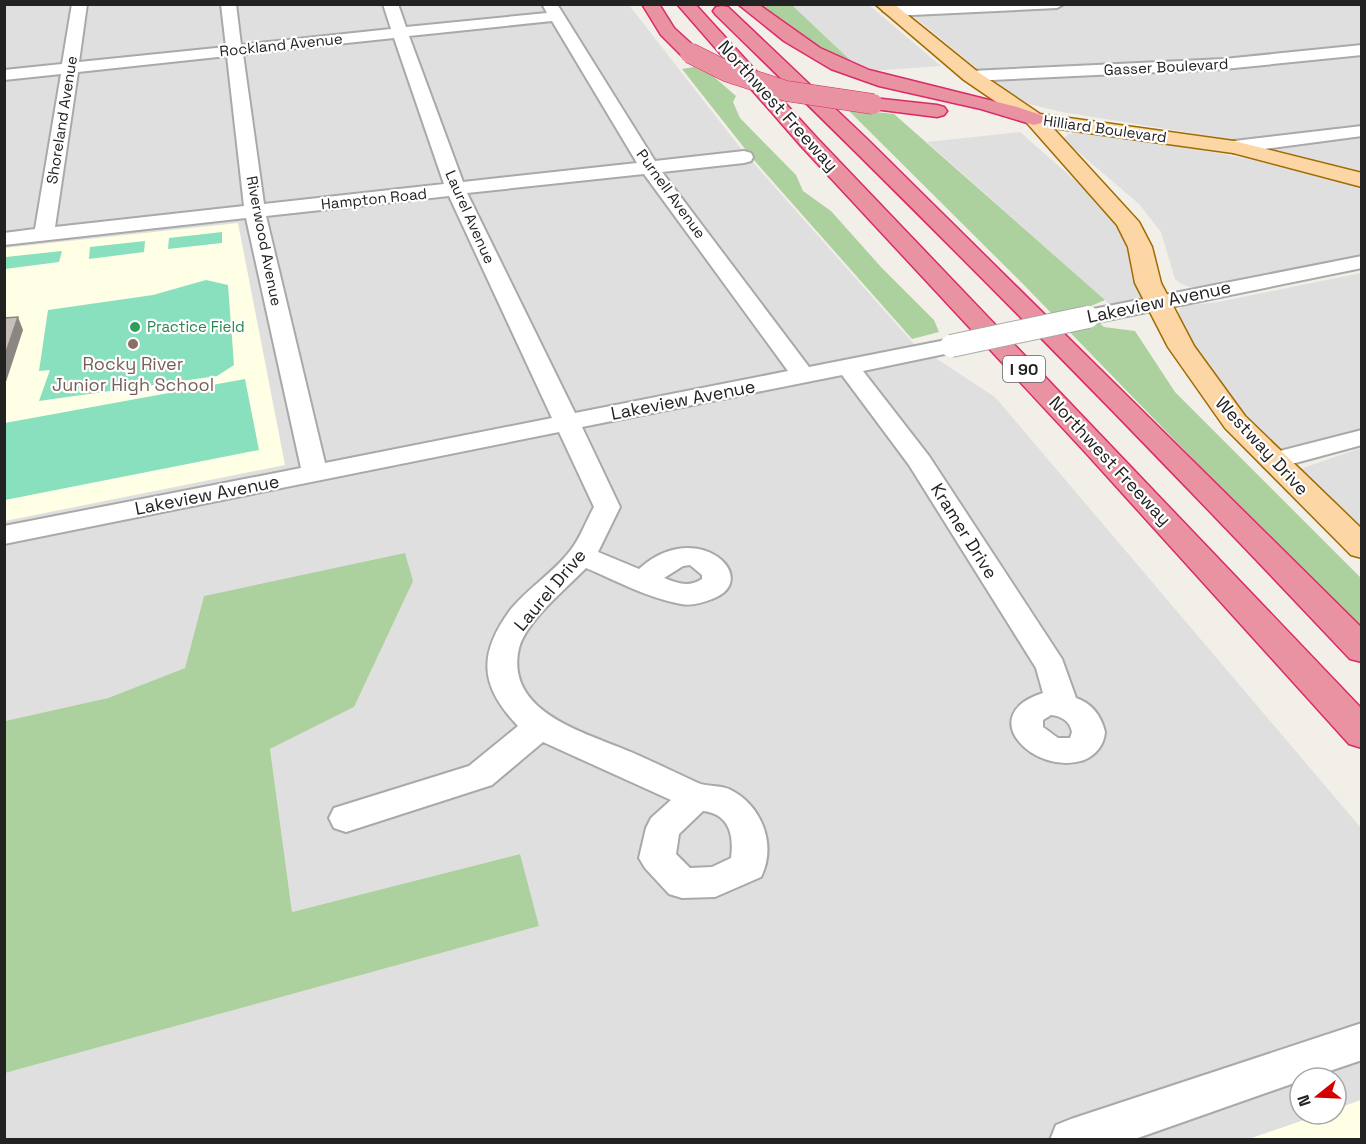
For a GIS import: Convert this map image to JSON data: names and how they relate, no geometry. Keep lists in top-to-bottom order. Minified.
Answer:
{"streets":{"highway":["Northwest Freeway","I 90"],"main road":["Hilliard Boulevard","Westway Drive"],"street":["Rockland Avenue","Gasser Boulevard","Shoreland Avenue","Purnell Avenue","Hampton Road","Laurel Avenue","Riverwood Avenue","Lakeview Avenue","Kramer Drive","Laurel Drive"]},"crossings":[["Rockland Avenue","Shoreland Avenue"],["Rockland Avenue","Purnell Avenue"],["Rockland Avenue","Laurel Avenue"],["Rockland Avenue","Riverwood Avenue"],["Gasser Boulevard","Hilliard Boulevard"],["Shoreland Avenue","Hampton Road"],["Hilliard Boulevard","Westway Drive"],["Purnell Avenue","Hampton Road"],["Purnell Avenue","Lakeview Avenue"],["Hampton Road","Laurel Avenue"],["Hampton Road","Riverwood Avenue"],["Laurel Avenue","Lakeview Avenue"],["Laurel Avenue","Laurel Drive"],["Riverwood Avenue","Lakeview Avenue"],["Lakeview Avenue","Westway Drive"],["Lakeview Avenue","Kramer Drive"],["Lakeview Avenue","Laurel Drive"]],"places":["Practice Field","Rocky River Junior High School"],"north":"left"}
